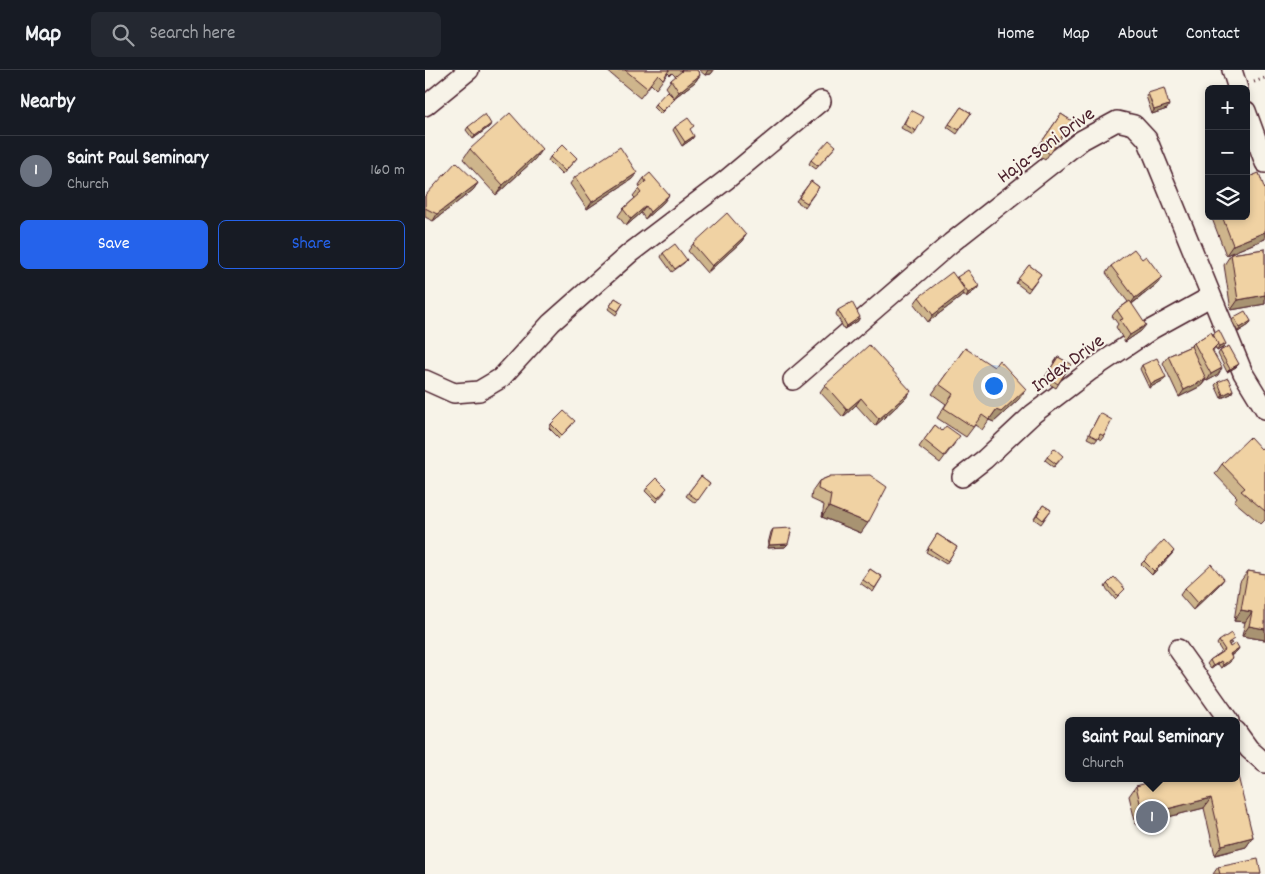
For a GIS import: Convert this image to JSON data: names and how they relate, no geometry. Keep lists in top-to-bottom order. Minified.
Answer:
{"streets":{"street":["Haja-Soni Drive","Index Drive"]},"crossings":[["Haja-Soni Drive","Index Drive"]],"page":{"header":"Map","search":"Search here","nav":["Home","Map","About","Contact"],"heading":"Nearby","map_buttons":["+","−"],"list":[{"mark":"1","name":"Saint Paul Seminary","note":"Church","value":"160 m"}],"buttons":["Save","Share"],"popup":["Saint Paul Seminary","Church"],"pins":"1"}}
